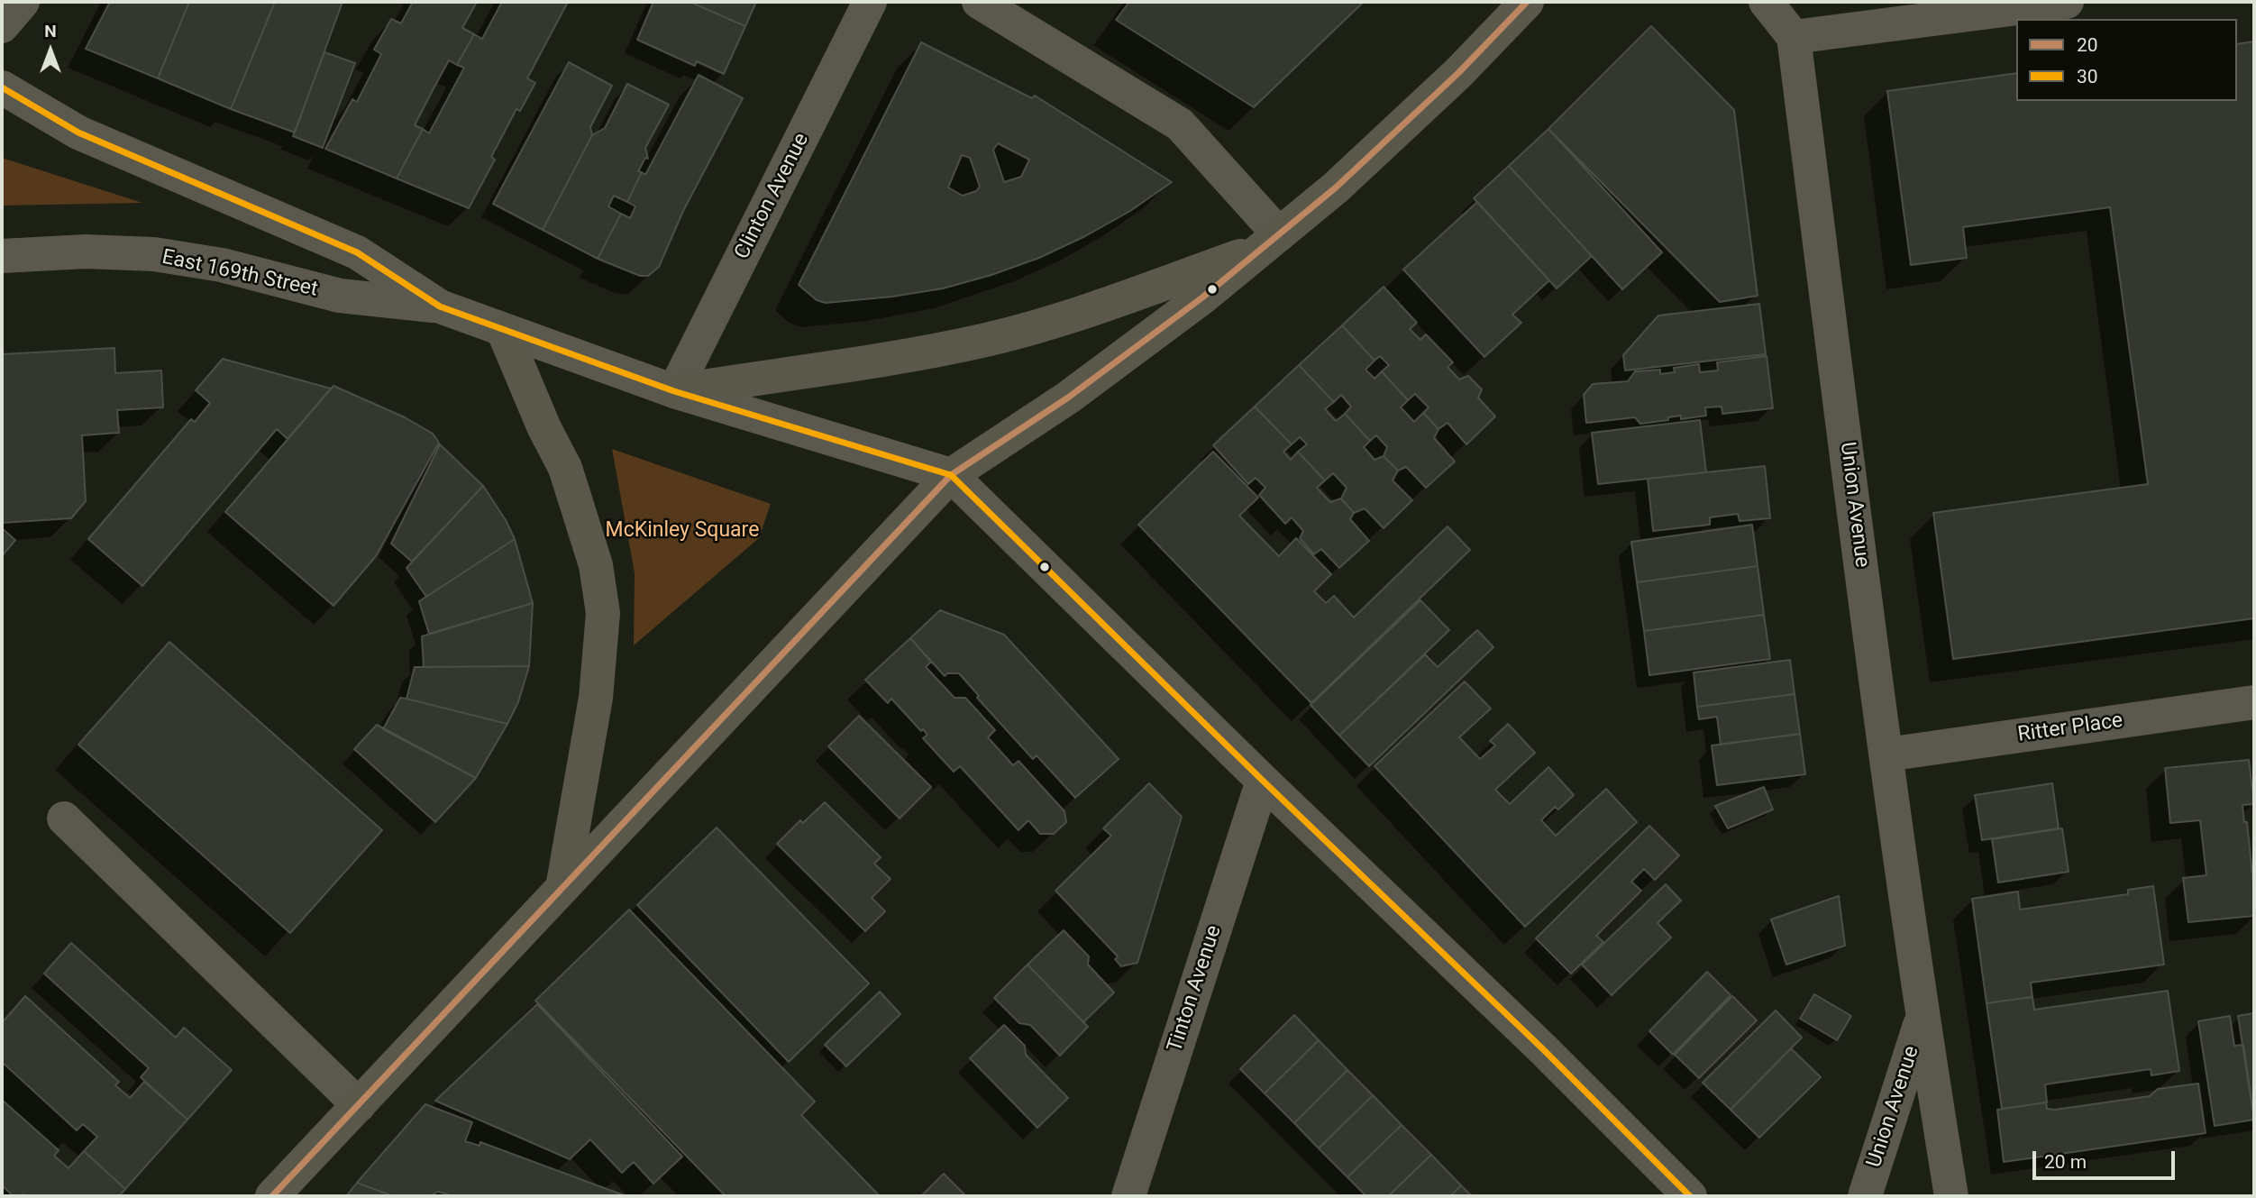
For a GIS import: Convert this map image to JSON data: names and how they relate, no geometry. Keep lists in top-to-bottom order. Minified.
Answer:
{"streets":{"street":["Clinton Avenue","East 169th Street","Union Avenue","Ritter Place","Tinton Avenue"]},"crossings":[["Clinton Avenue","East 169th Street"],["East 169th Street","Tinton Avenue"],["Union Avenue","Ritter Place"]],"parks":["McKinley Square"],"lines":["transit line 20","transit line 30"],"legend":["20","30"],"scale_bar":"20 m","north":"top"}
